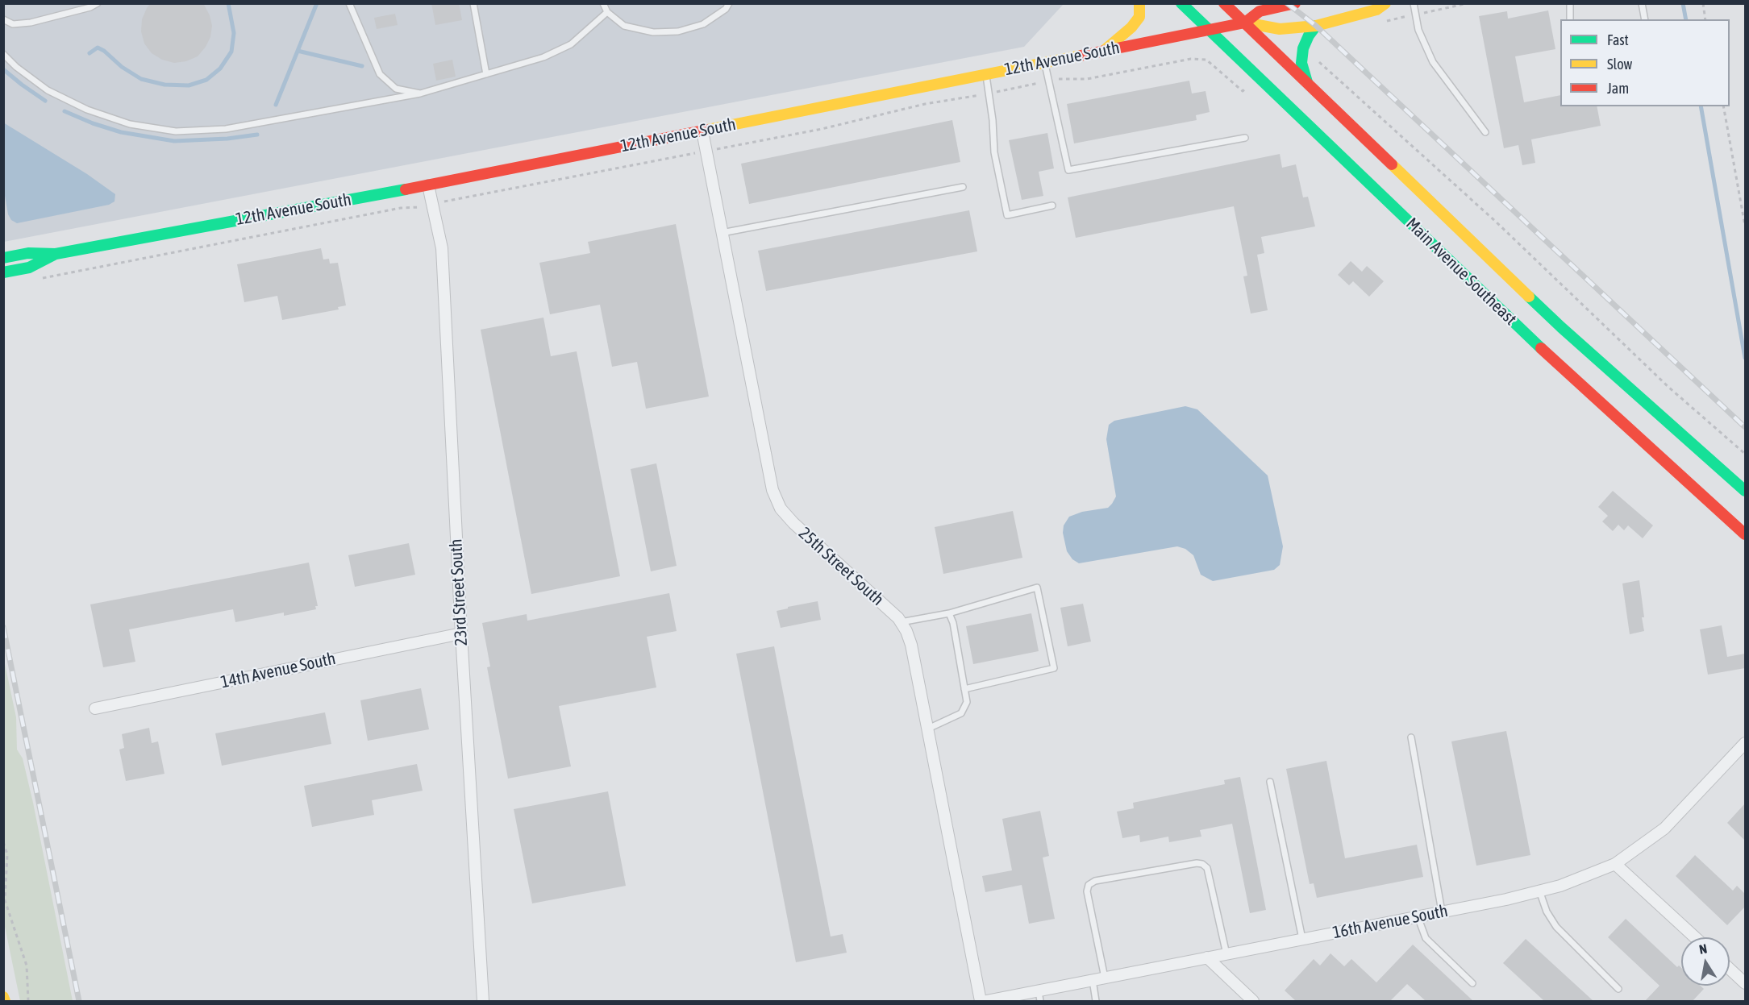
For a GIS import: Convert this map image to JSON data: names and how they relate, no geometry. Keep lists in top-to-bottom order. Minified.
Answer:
{"streets":{"main road":["12th Avenue South","Main Avenue Southeast"],"street":["25th Street South","23rd Street South","14th Avenue South","16th Avenue South"]},"crossings":[["12th Avenue South","Main Avenue Southeast"],["12th Avenue South","25th Street South"],["12th Avenue South","23rd Street South"],["23rd Street South","14th Avenue South"]],"legend":["Fast","Slow","Jam"],"north":"top"}
